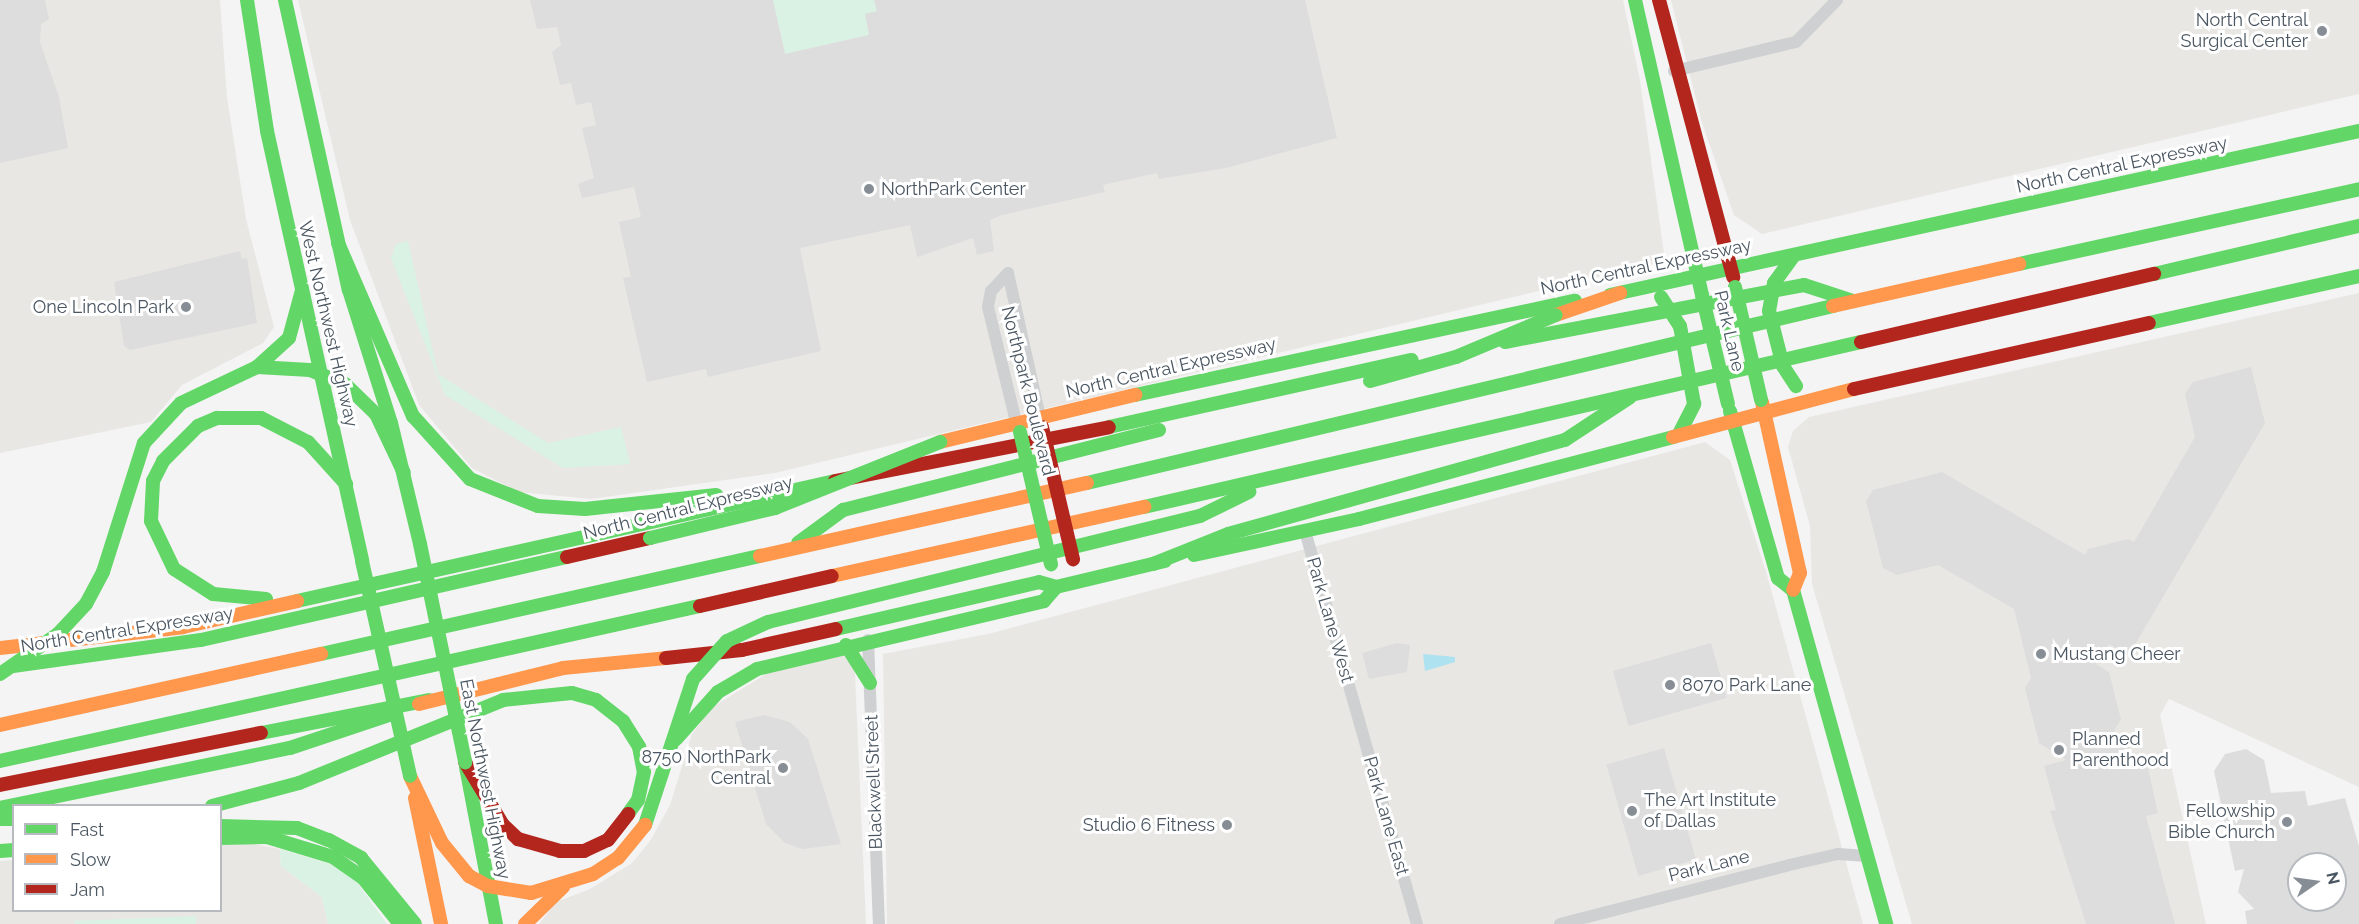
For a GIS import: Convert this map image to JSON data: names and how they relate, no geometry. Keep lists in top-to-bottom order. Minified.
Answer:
{"streets":{"main road":["North Central Expressway","West Northwest Highway","Park Lane","Northpark Boulevard","East Northwest Highway"],"street":["Park Lane West","Blackwell Street","Park Lane East"]},"crossings":[["North Central Expressway","Park Lane"],["North Central Expressway","Northpark Boulevard"],["West Northwest Highway","East Northwest Highway"],["Park Lane West","Park Lane East"]],"places":["North Central Surgical Center","NorthPark Center","One Lincoln Park","Mustang Cheer","8070 Park Lane","Planned Parenthood","8750 NorthPark Central","The Art Institute of Dallas","Fellowship Bible Church","Studio 6 Fitness"],"legend":["Fast","Slow","Jam"],"north":"right"}
